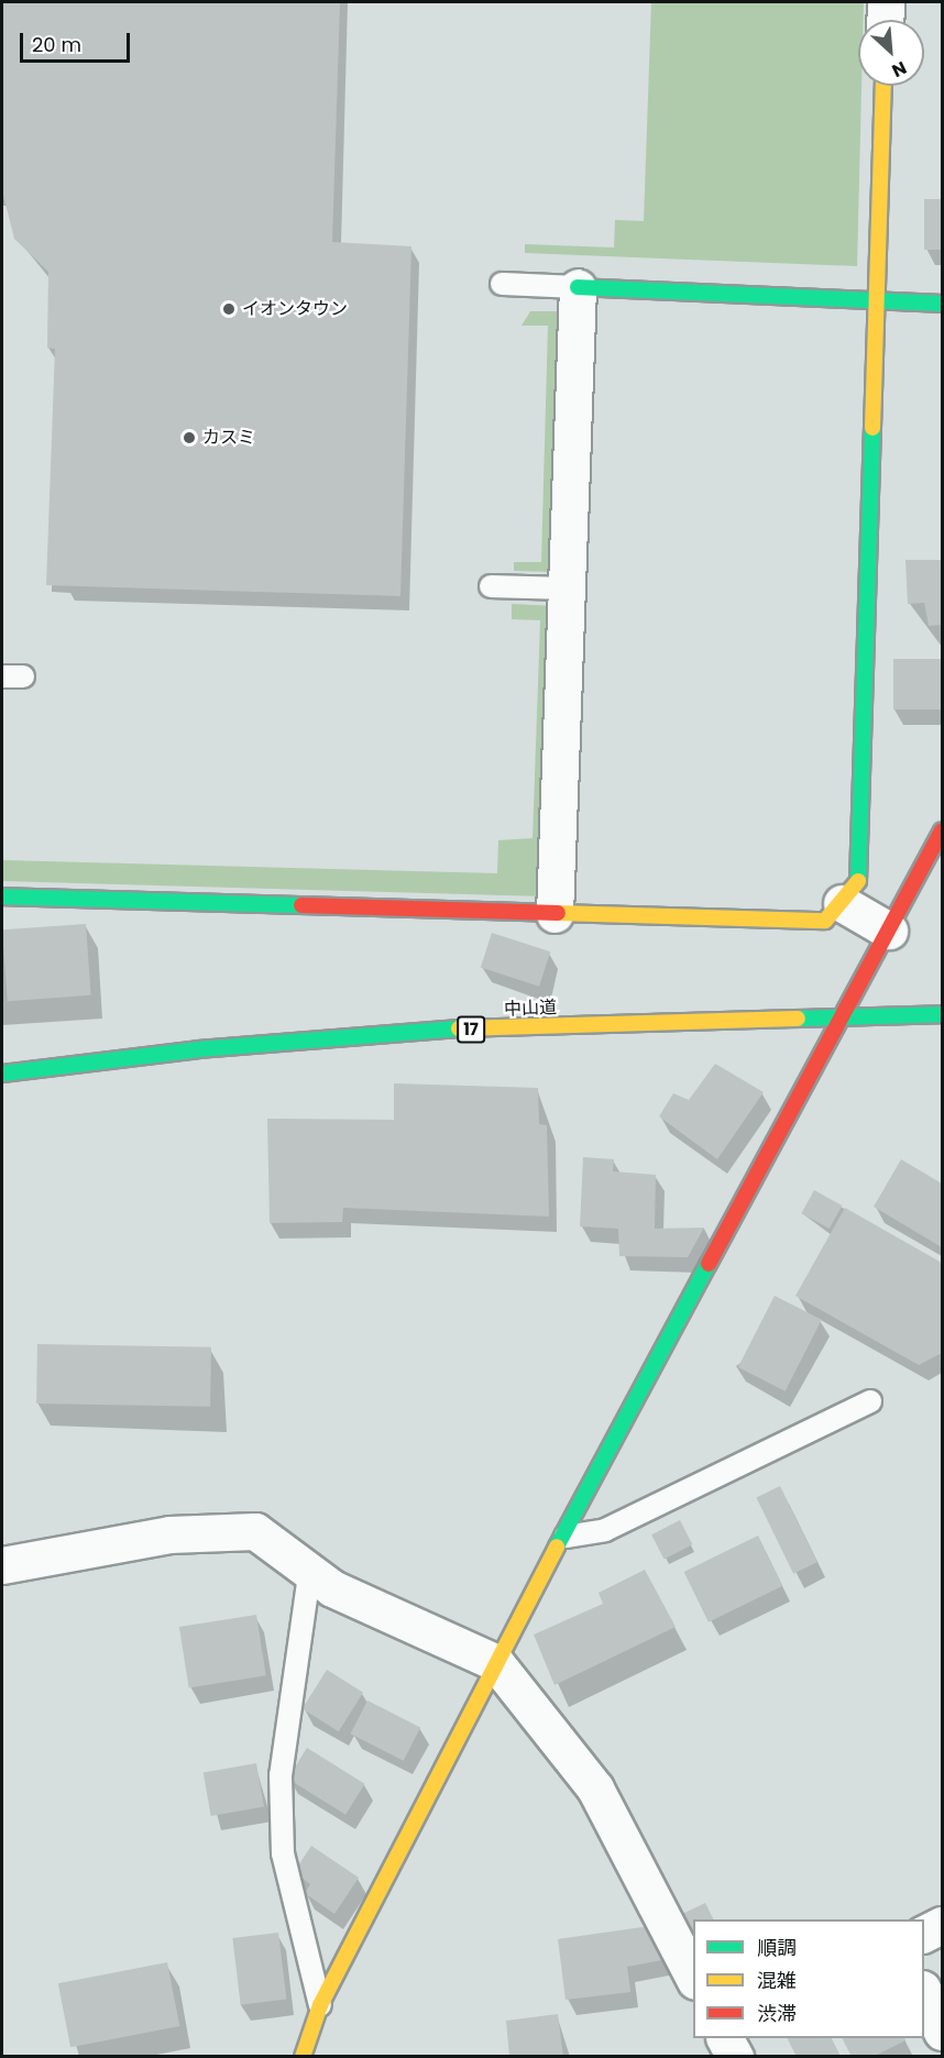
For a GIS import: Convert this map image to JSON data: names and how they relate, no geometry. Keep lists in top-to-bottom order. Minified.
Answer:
{"streets":{"main road":["中山道","17"]},"places":["イオンタウン","カスミ"],"legend":["順調","混雑","渋滞"],"scale_bar":"20 m","north":"bottom right"}
